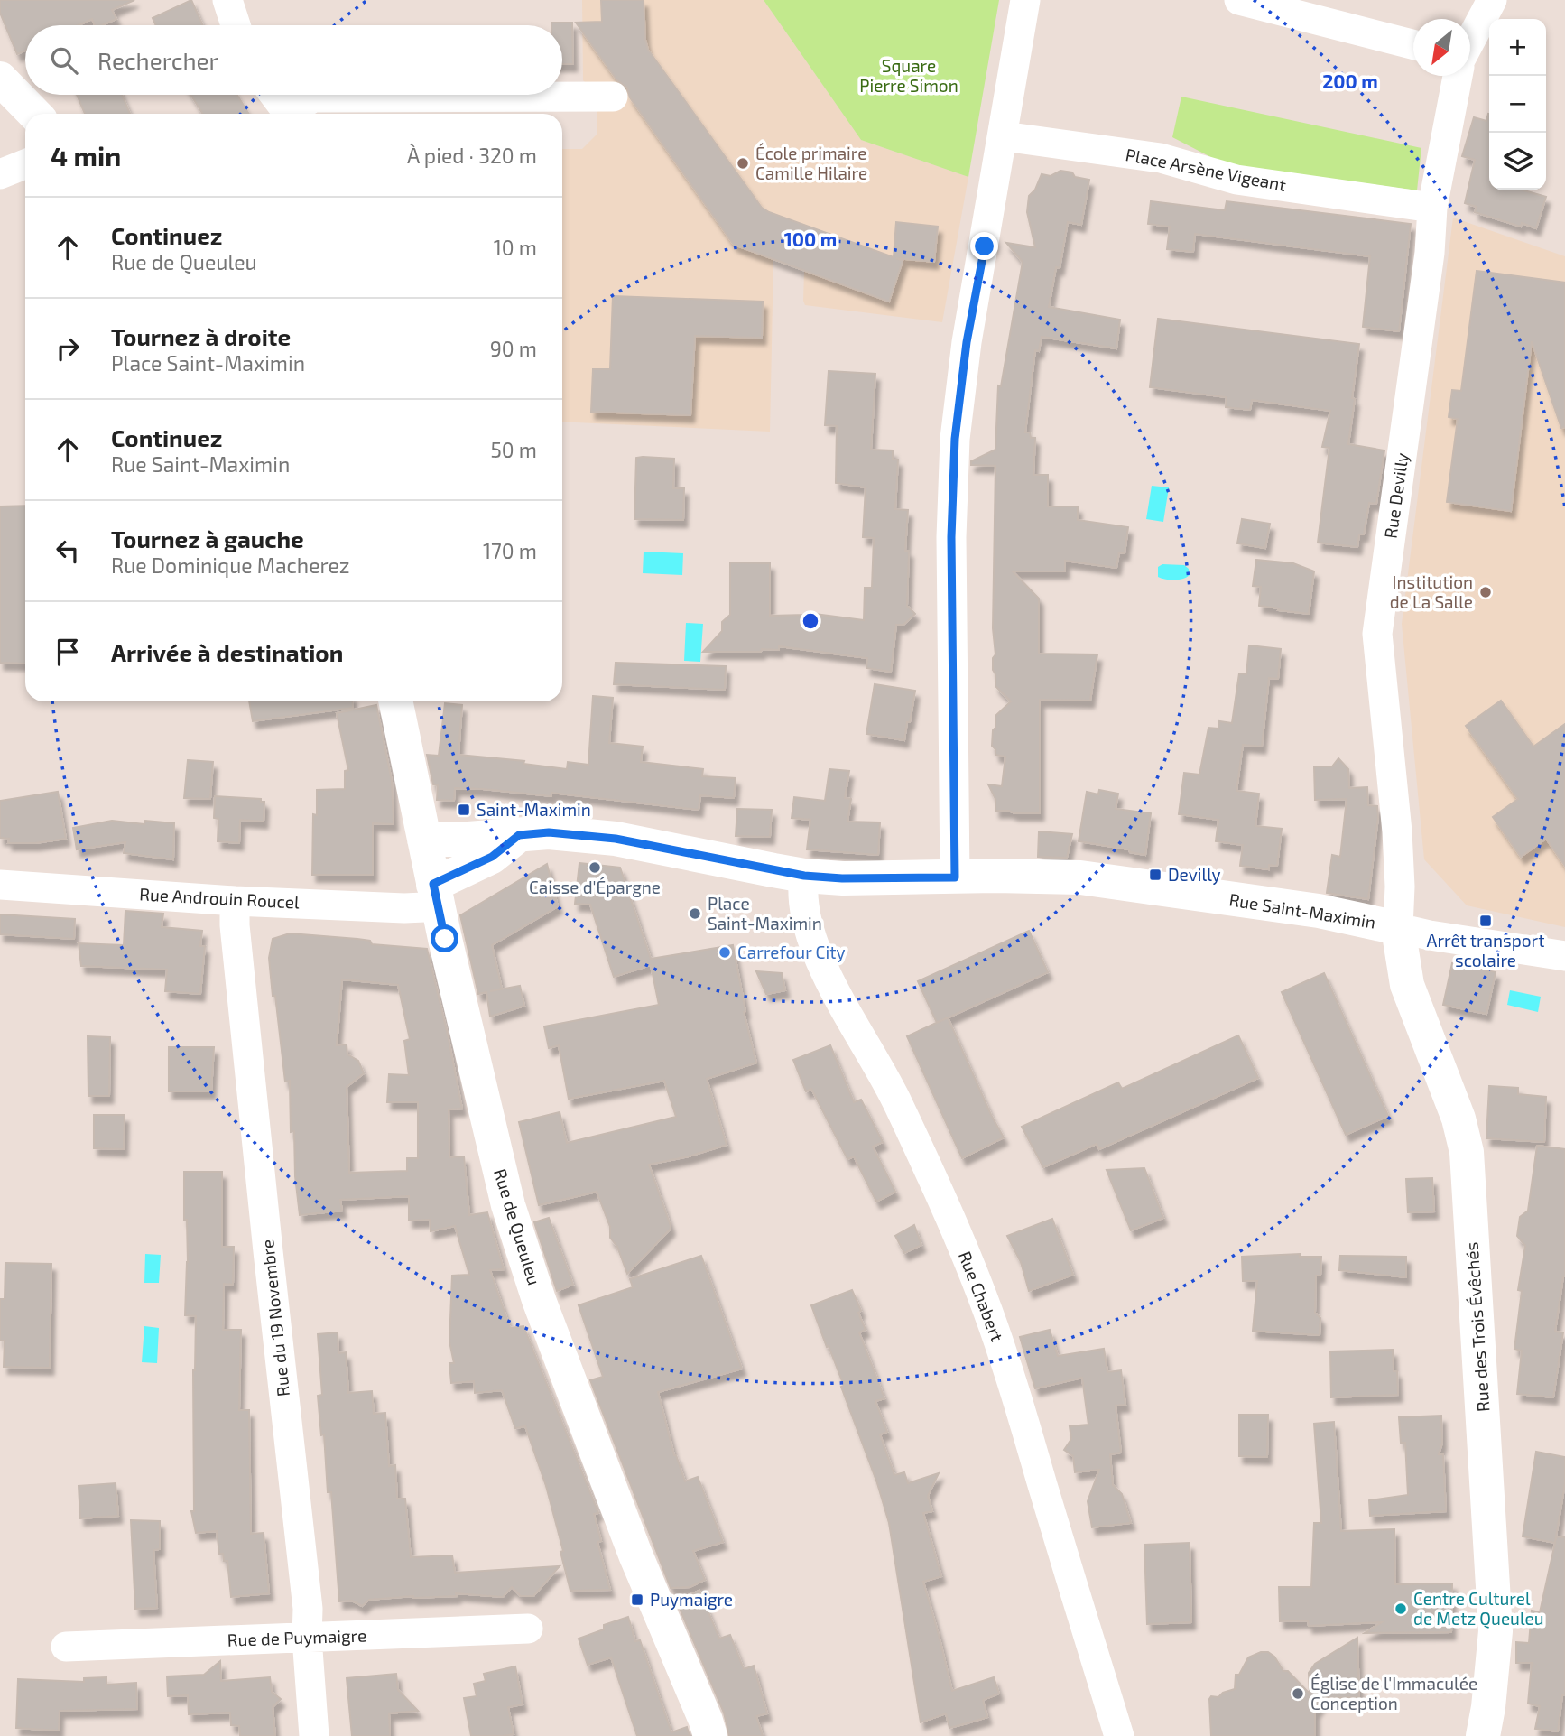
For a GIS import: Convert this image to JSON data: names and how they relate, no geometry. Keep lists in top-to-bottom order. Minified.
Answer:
{"streets":{"street":["Place Arsène Vigeant","Rue Devilly","Rue Androuin Roucel","Rue Saint-Maximin","Rue de Queuleu","Rue Chabert","Rue du 19 Novembre","Rue des Trois Évêchés","Rue de Puymaigre"]},"crossings":[["Place Arsène Vigeant","Rue Devilly"],["Rue Devilly","Rue Saint-Maximin"],["Rue Devilly","Rue des Trois Évêchés"],["Rue Androuin Roucel","Rue de Queuleu"],["Rue Androuin Roucel","Rue du 19 Novembre"],["Rue Saint-Maximin","Rue Chabert"],["Rue Saint-Maximin","Rue des Trois Évêchés"],["Rue du 19 Novembre","Rue de Puymaigre"]],"parks":["Square Pierre Simon"],"places":{"other":["École primaire Camille Hilaire","Institution de La Salle","Caisse d'Épargne","Place Saint-Maximin","Carrefour City","Centre Culturel de Metz Queuleu","Église de l'Immaculée Conception"],"transit":["Saint-Maximin","Devilly","Arrêt transport scolaire","Puymaigre"]},"north":"bottom left","page":{"map_buttons":["+","−"],"search":"Rechercher","heading":["4 min","À pied · 320 m"],"list":[["Continuez","Rue de Queuleu","10 m"],["Tournez à droite","Place Saint-Maximin","90 m"],["Continuez","Rue Saint-Maximin","50 m"],["Tournez à gauche","Rue Dominique Macherez","170 m"],"Arrivée à destination"]},"rings":["200 m","100 m"]}
